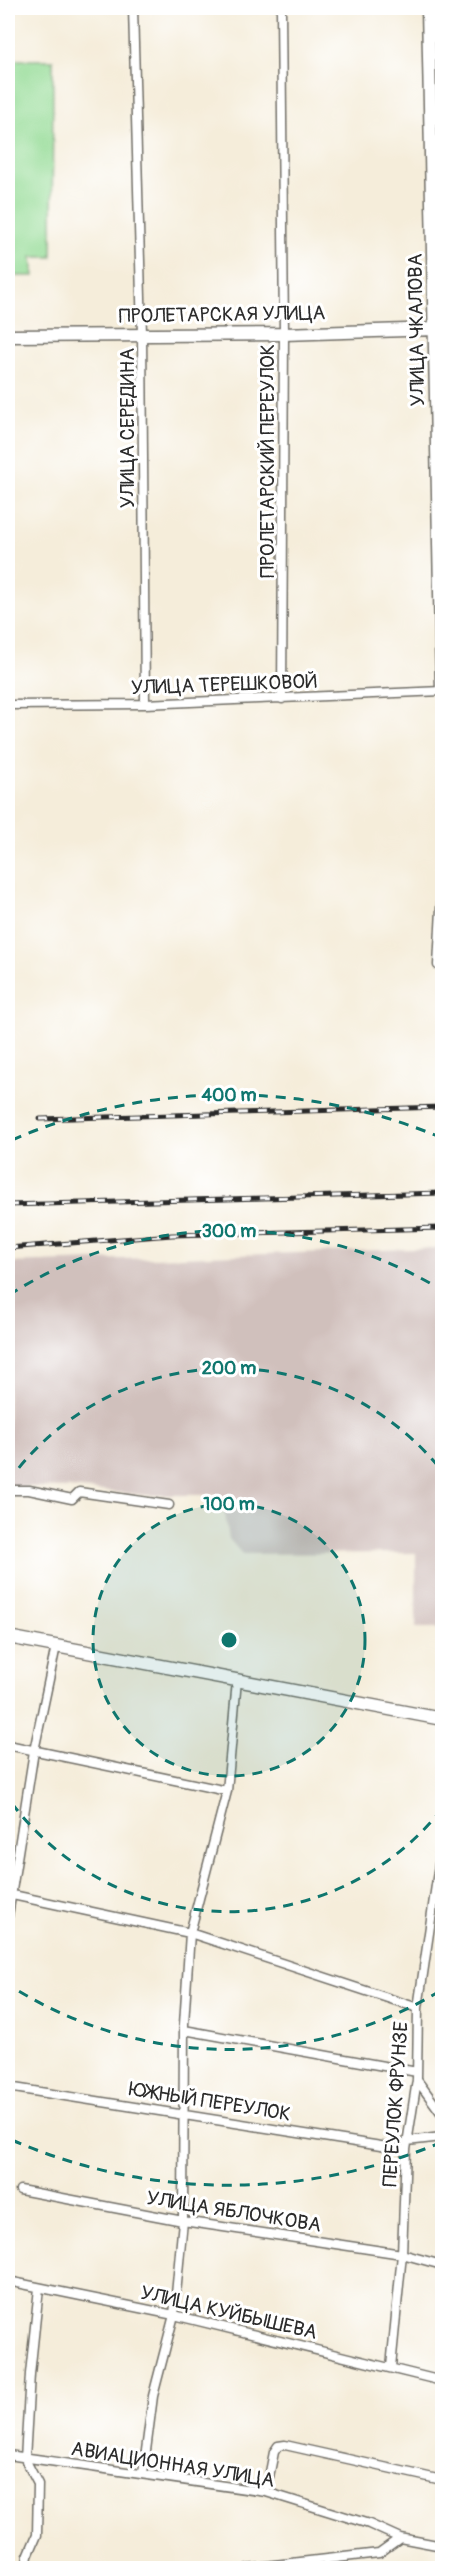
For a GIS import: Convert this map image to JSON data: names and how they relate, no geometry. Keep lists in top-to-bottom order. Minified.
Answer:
{"streets":{"street":["ПРОЛЕТАРСКАЯ УЛИЦА","УЛИЦА ЧКАЛОВА","УЛИЦА СЕРЕДИНА","ПРОЛЕТАРСКИЙ ПЕРЕУЛОК","УЛИЦА ТЕРЕШКОВОЙ","ЮЖНЫЙ ПЕРЕУЛОК","ПЕРЕУЛОК ФРУНЗЕ","УЛИЦА ЯБЛОЧКОВА","УЛИЦА КУЙБЫШЕВА","АВИАЦИОННАЯ УЛИЦА"]},"crossings":[["ПРОЛЕТАРСКАЯ УЛИЦА","УЛИЦА ЧКАЛОВА"],["ПРОЛЕТАРСКАЯ УЛИЦА","УЛИЦА СЕРЕДИНА"],["ПРОЛЕТАРСКАЯ УЛИЦА","ПРОЛЕТАРСКИЙ ПЕРЕУЛОК"],["УЛИЦА ЧКАЛОВА","УЛИЦА ТЕРЕШКОВОЙ"],["УЛИЦА СЕРЕДИНА","УЛИЦА ТЕРЕШКОВОЙ"],["ПРОЛЕТАРСКИЙ ПЕРЕУЛОК","УЛИЦА ТЕРЕШКОВОЙ"],["ЮЖНЫЙ ПЕРЕУЛОК","ПЕРЕУЛОК ФРУНЗЕ"],["ПЕРЕУЛОК ФРУНЗЕ","УЛИЦА ЯБЛОЧКОВА"],["ПЕРЕУЛОК ФРУНЗЕ","УЛИЦА КУЙБЫШЕВА"]],"rings":["400 m","300 m","200 m","100 m"]}
